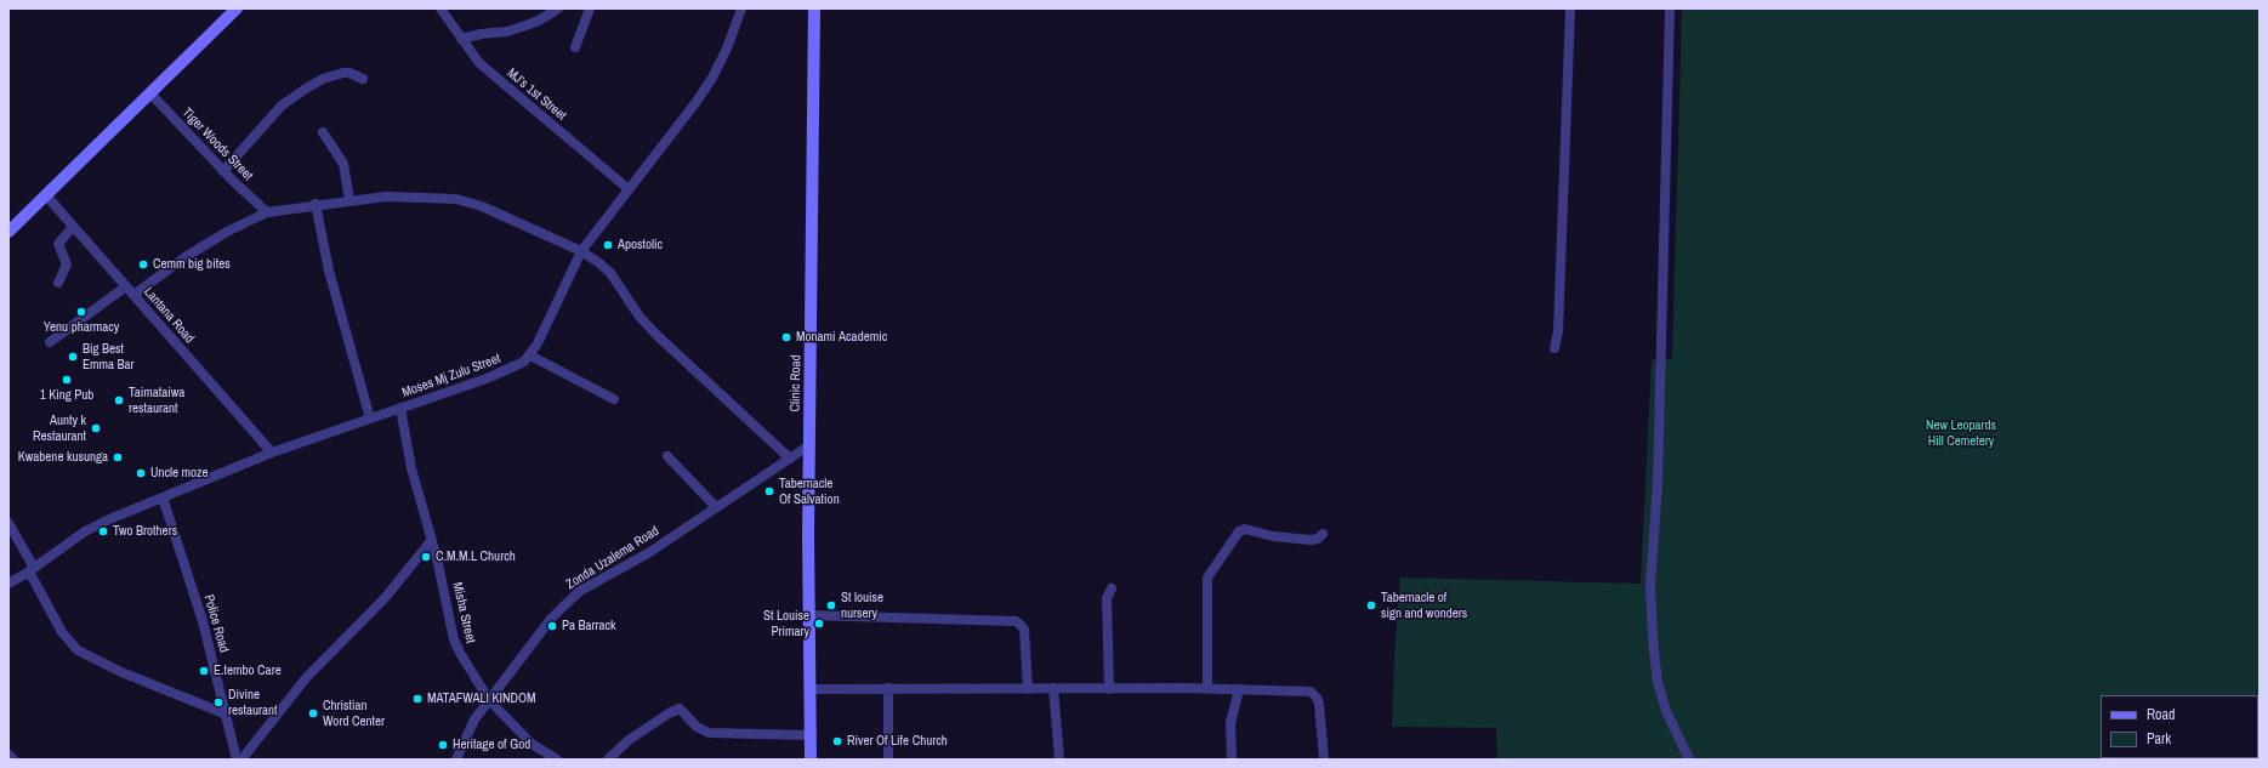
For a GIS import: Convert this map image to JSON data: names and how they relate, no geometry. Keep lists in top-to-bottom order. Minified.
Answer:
{"streets":{"street":["MJ’s 1st Street","Tiger Woods Street","Lantana Road","Moses Mj Zulu Street","Clinic Road","Zonda Uzalema Road","Misha Street","Police Road"]},"crossings":[["Lantana Road","Moses Mj Zulu Street"],["Moses Mj Zulu Street","Misha Street"],["Moses Mj Zulu Street","Police Road"],["Clinic Road","Zonda Uzalema Road"],["Zonda Uzalema Road","Misha Street"]],"parks":["New Leopards Hill Cemetery"],"places":["Apostolic","Cemm big bites","Yenu pharmacy","Monami Academic","Big Best Emma Bar","1 King Pub","Taimataiwa restaurant","Aunty k Restaurant","Kwabene kusunga","Uncle moze","Tabernacle Of Salvation","Two Brothers","C.M.M.L Church","St louise nursery","Tabernacle of sign and wonders","St Louise Primary","Pa Barrack","E.tembo Care","MATAFWALI KINDOM","Divine restaurant","Christian Word Center","River Of Life Church","Heritage of God"],"legend":["Road","Park"]}
